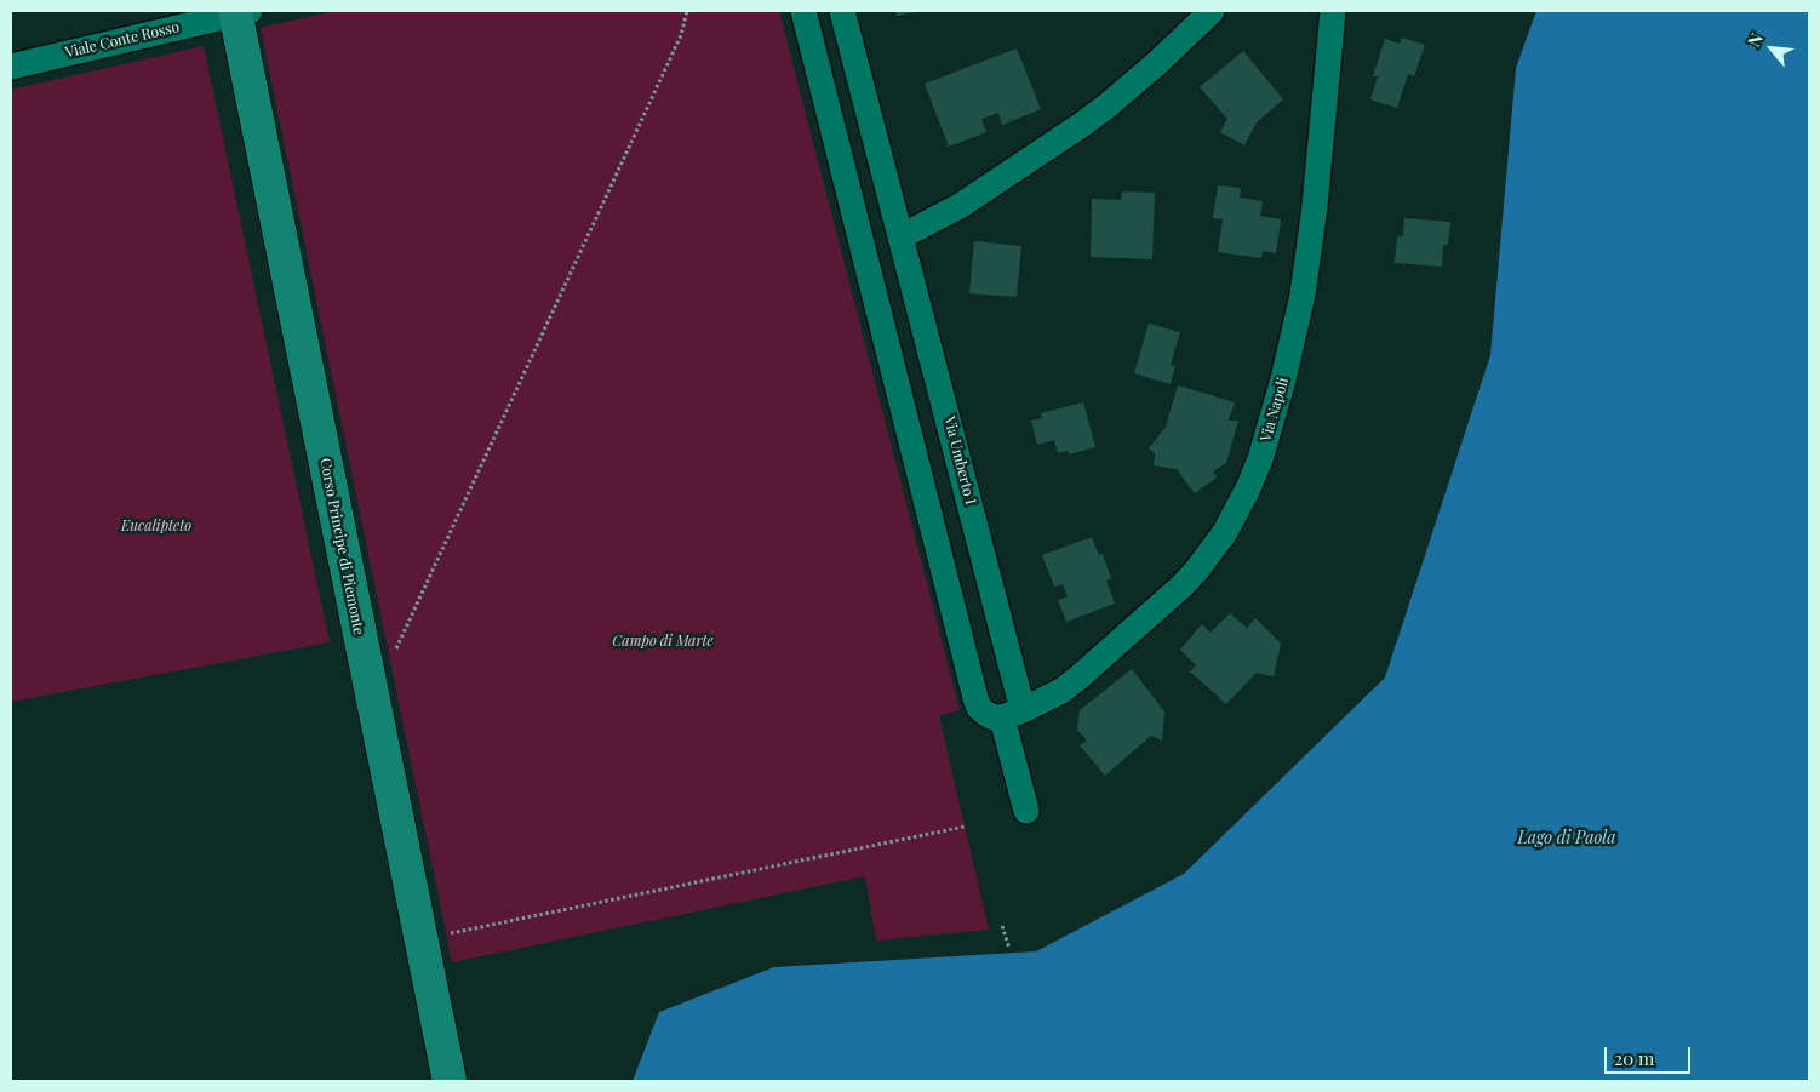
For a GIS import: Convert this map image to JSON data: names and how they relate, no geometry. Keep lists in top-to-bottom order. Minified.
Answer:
{"streets":{"street":["Viale Conte Rosso","Via Napoli","Via Umberto I","Corso Principe di Piemonte"]},"crossings":[["Viale Conte Rosso","Corso Principe di Piemonte"],["Via Napoli","Via Umberto I"]],"water":["Lago di Paola"],"parks":["Eucalipteto","Campo di Marte"],"scale_bar":"20 m","north":"top left"}
